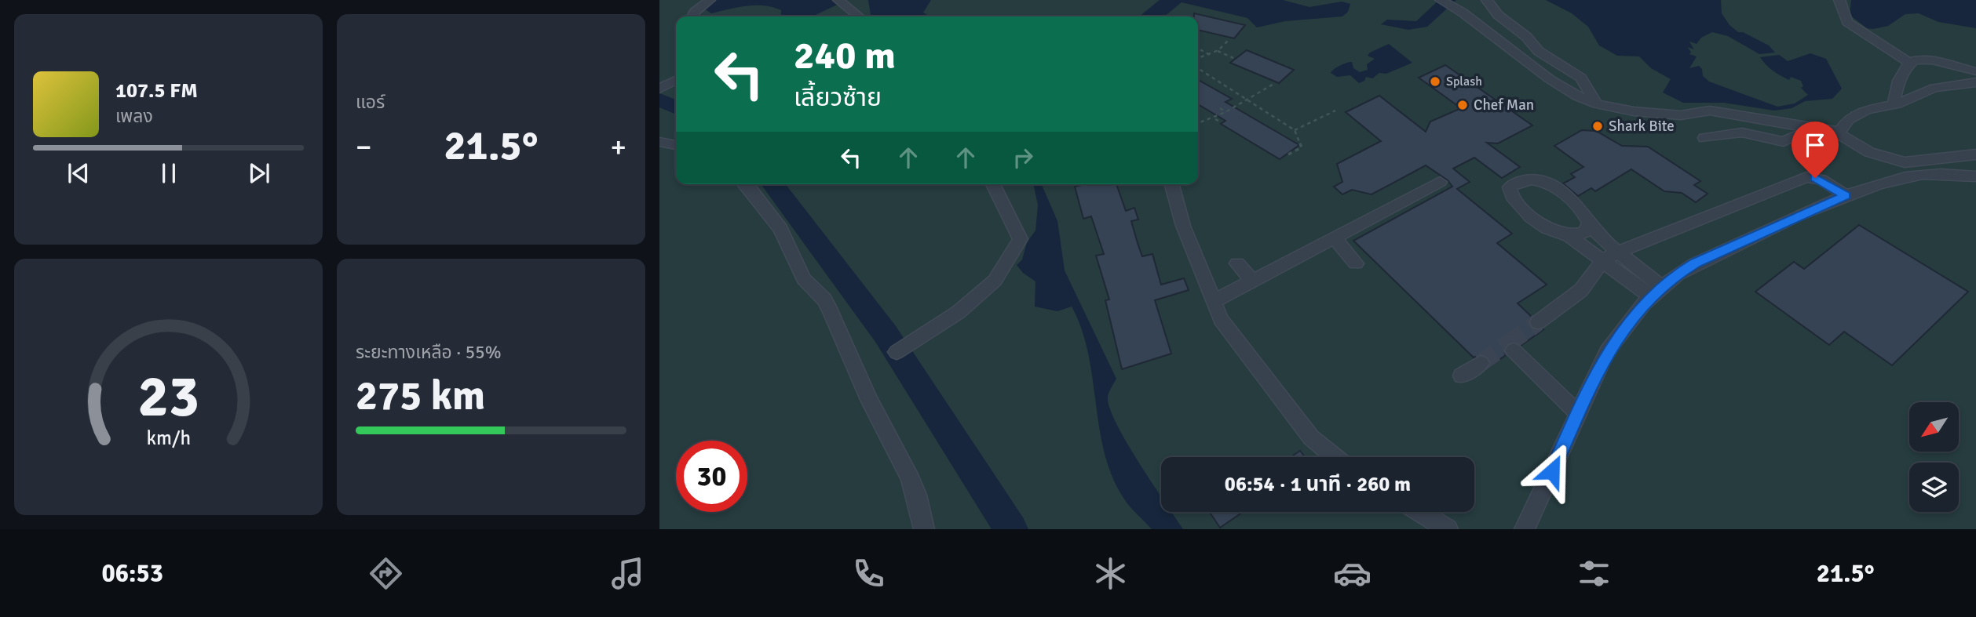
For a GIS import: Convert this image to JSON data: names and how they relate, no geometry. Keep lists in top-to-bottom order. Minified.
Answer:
{"places":["Splash","Chef Man","Shark Bite"],"north":"bottom left","page":{"tile":["แอร์",["ระยะทางเหลือ · 55%","275 km"]],"turn":["240 m","เลี้ยวซ้าย"],"song":["107.5 FM","เพลง"],"heat":["−","21.5°","+"],"limit":"30","trip":"06:54 · 1 นาที · 260 m","tabs":["06:53","21.5°"],"gauge":["23","km/h"]}}
